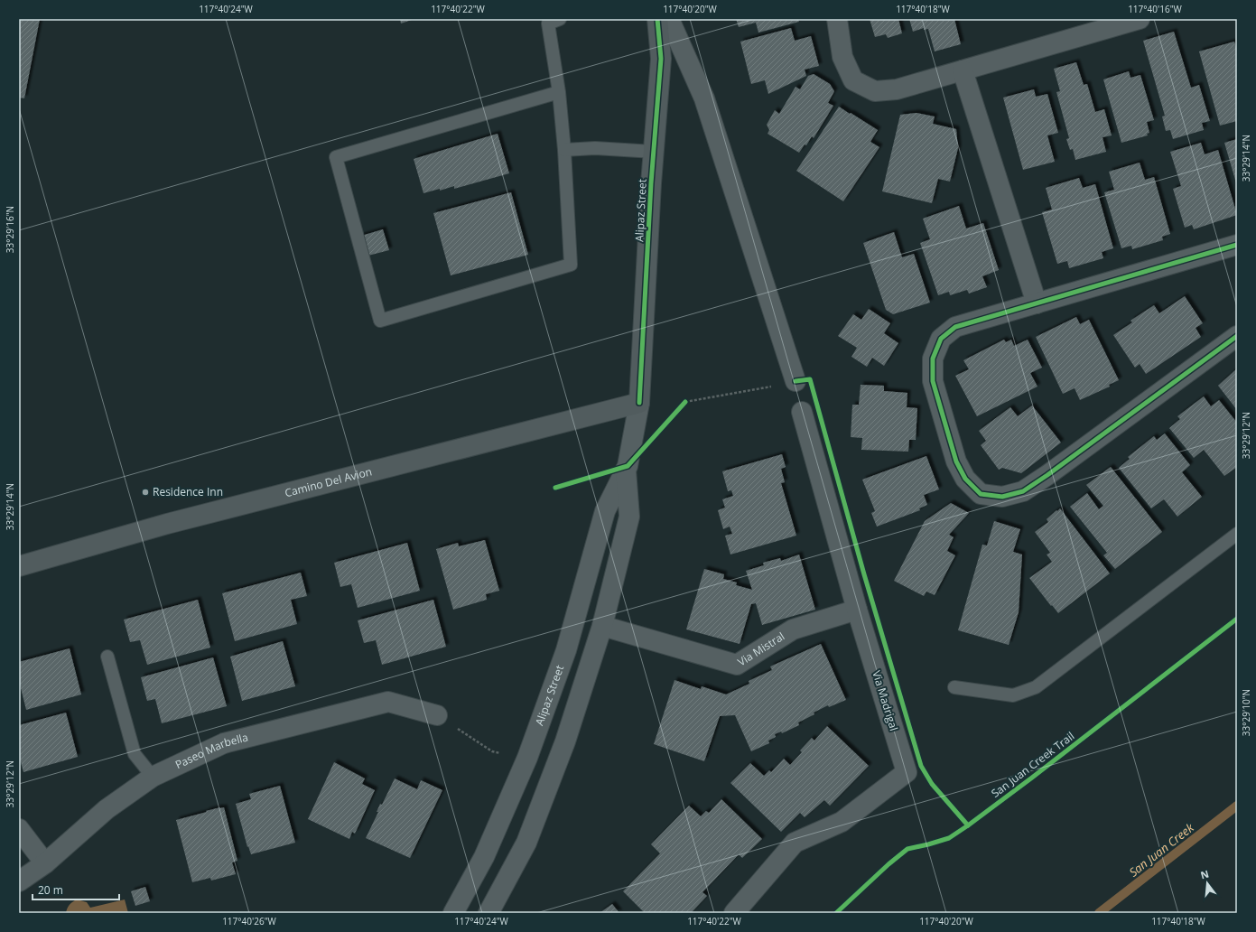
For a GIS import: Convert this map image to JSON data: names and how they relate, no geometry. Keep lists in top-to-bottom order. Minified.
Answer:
{"streets":{"main road":["Alipaz Street","Camino Del Avion"],"street":["Via Mistral","Via Madrigal","Paseo Marbella"],"cycle path":["San Juan Creek Trail"]},"crossings":[["Alipaz Street","Camino Del Avion"],["Alipaz Street","Via Mistral"],["Via Mistral","Via Madrigal"]],"water":["San Juan Creek"],"places":["Residence Inn"],"scale_bar":"20 m","north":"top","coordinates":["117°40'24\"W","117°40'22\"W","117°40'20\"W","117°40'18\"W","117°40'16\"W","33°29'14\"N","33°29'16\"N","33°29'12\"N","33°29'10\"N","117°40'26\"W"]}
